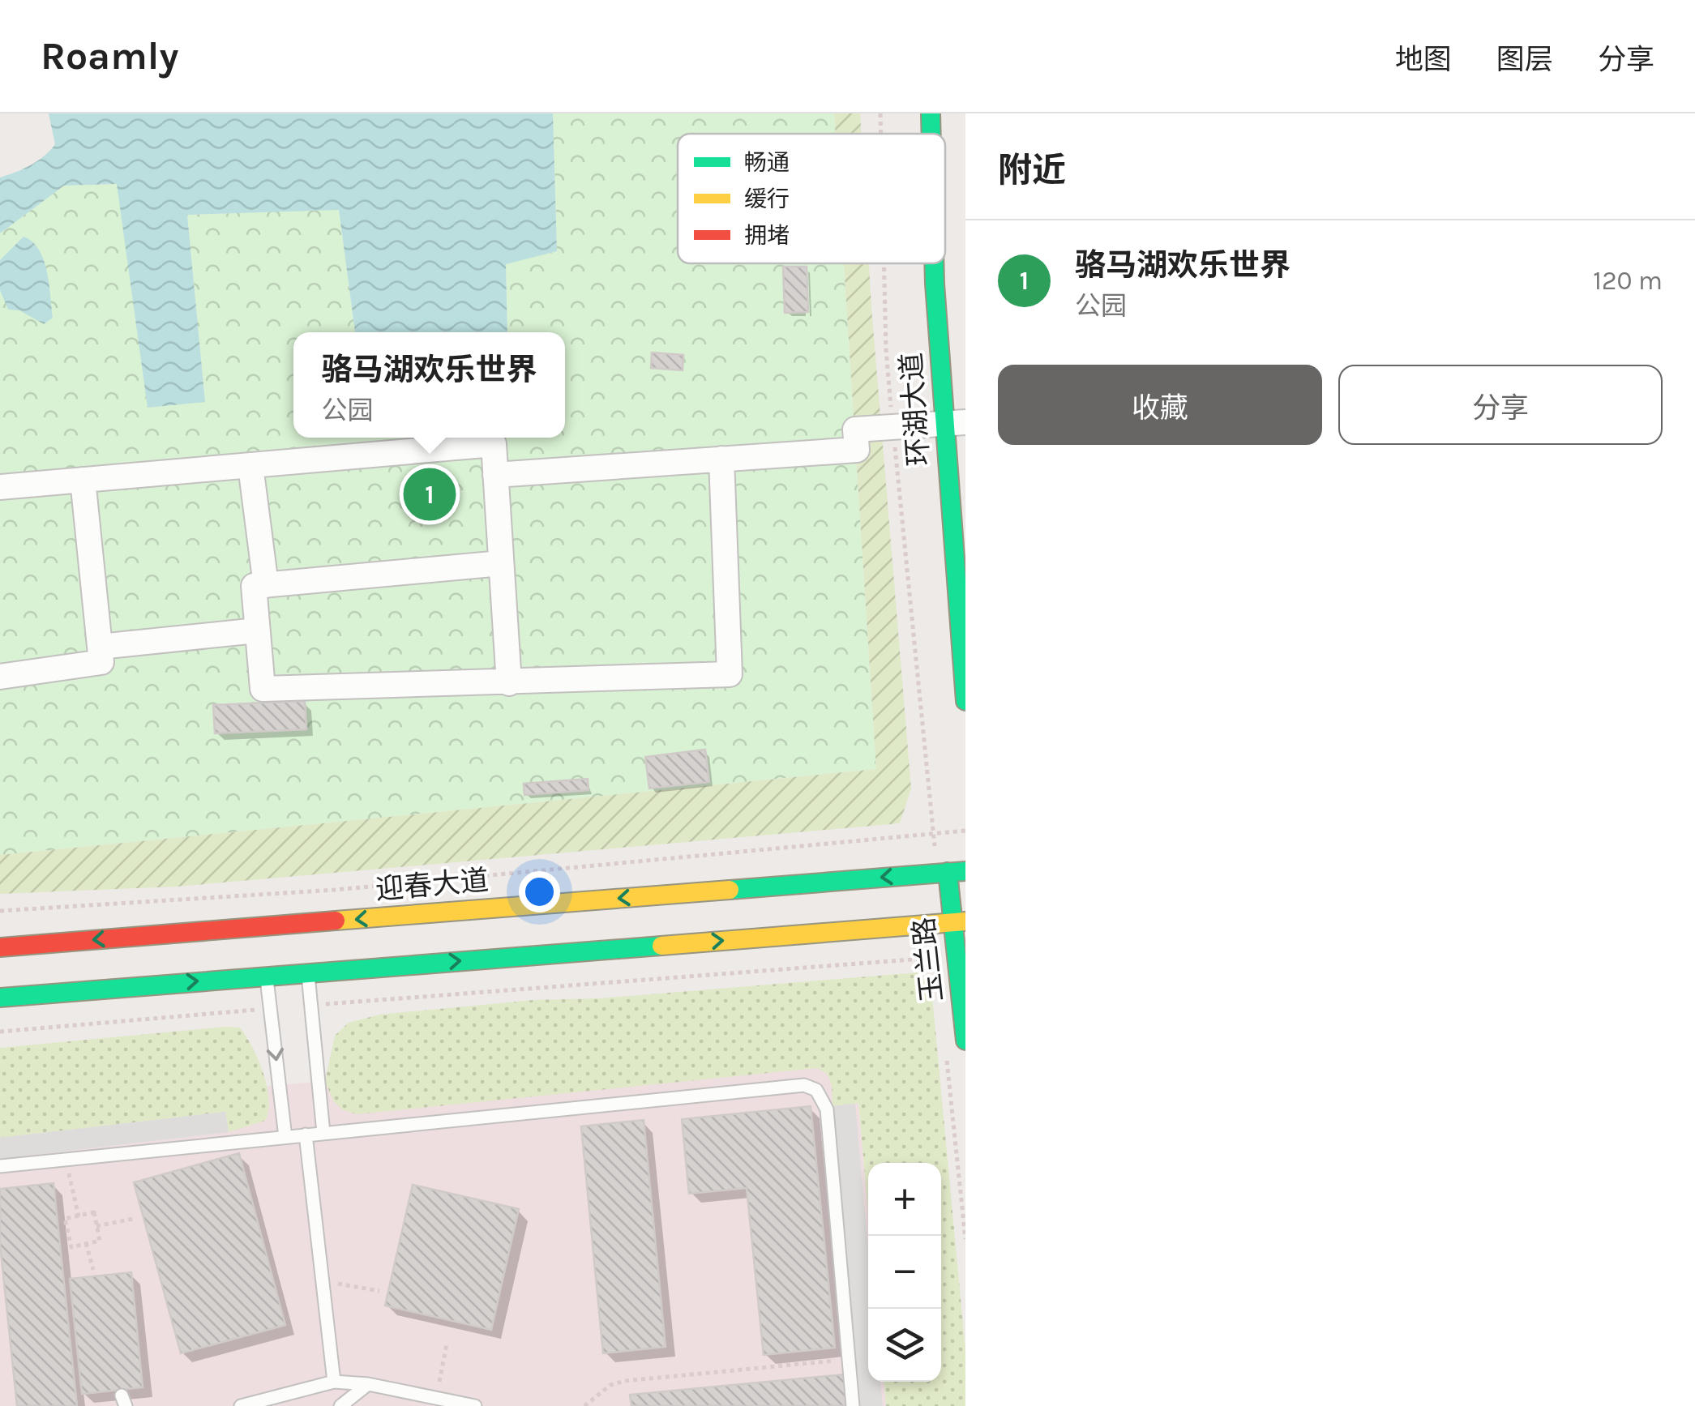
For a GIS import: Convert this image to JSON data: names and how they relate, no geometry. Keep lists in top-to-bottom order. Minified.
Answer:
{"streets":{"main road":["环湖大道","迎春大道","玉兰路"]},"crossings":[["迎春大道","玉兰路"]],"legend":["畅通","缓行","拥堵"],"page":{"header":"Roamly","nav":["地图","图层","分享"],"heading":"附近","list":[{"mark":"1","name":"骆马湖欢乐世界","note":"公园","value":"120 m"}],"popup":["骆马湖欢乐世界","公园"],"buttons":["收藏","分享"],"pins":"1","map_buttons":["+","−"]}}
